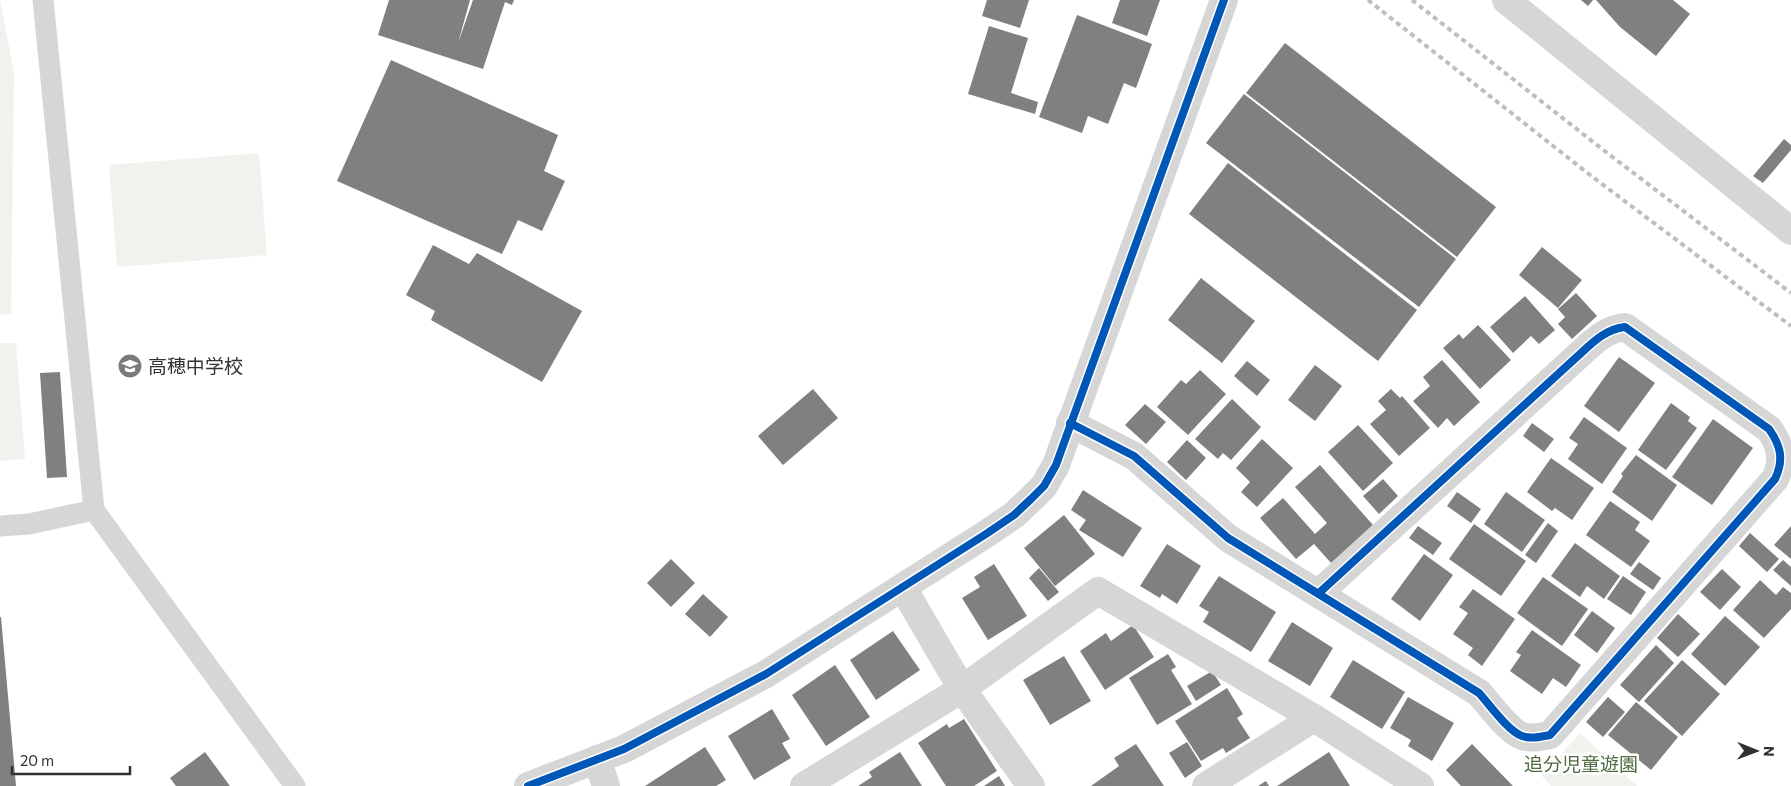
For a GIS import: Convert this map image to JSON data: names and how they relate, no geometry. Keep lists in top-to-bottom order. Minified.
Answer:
{"parks":["追分児童遊園"],"places":{"school or university":["高穂中学校"]},"scale_bar":"20 m","north":"right"}
